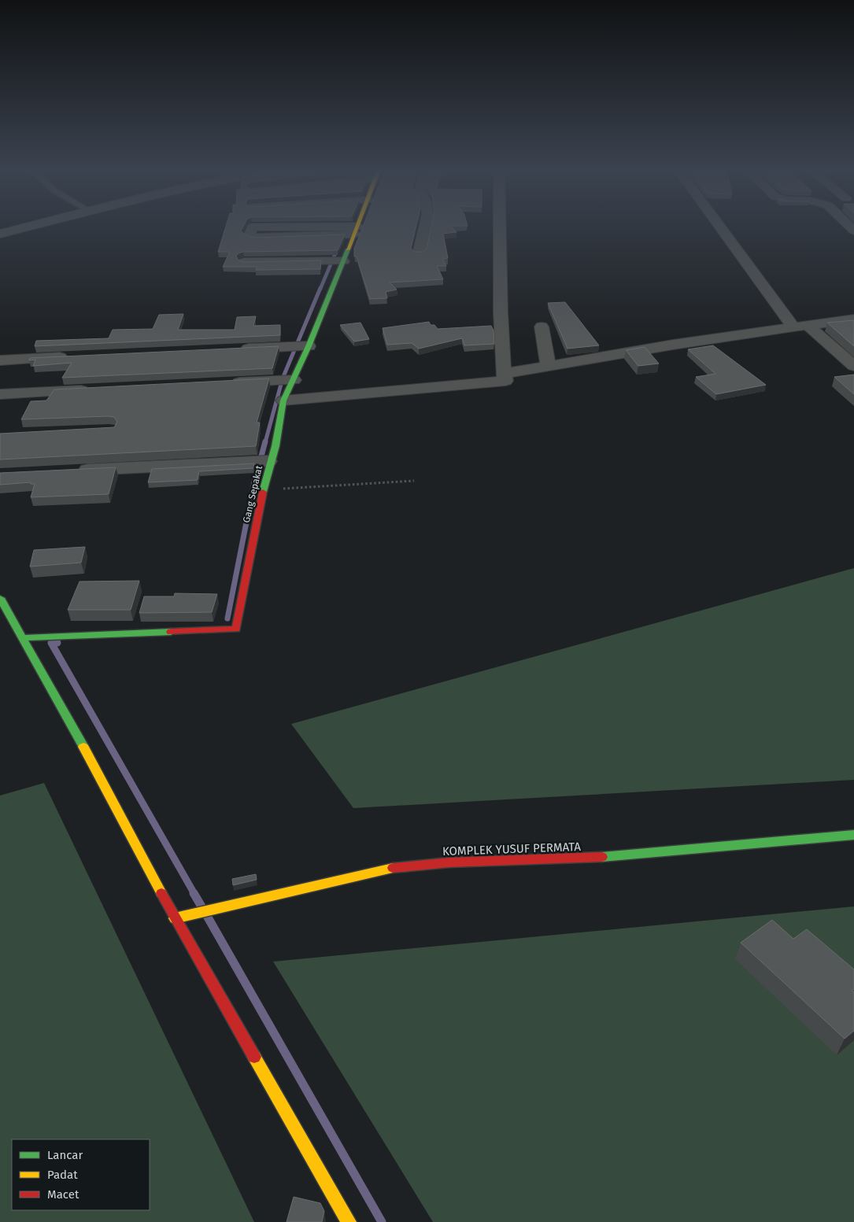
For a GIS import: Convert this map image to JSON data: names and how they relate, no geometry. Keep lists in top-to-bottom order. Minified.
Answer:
{"streets":{"street":["Gang Sepakat","KOMPLEK YUSUF PERMATA"]},"legend":["Lancar","Padat","Macet"]}
